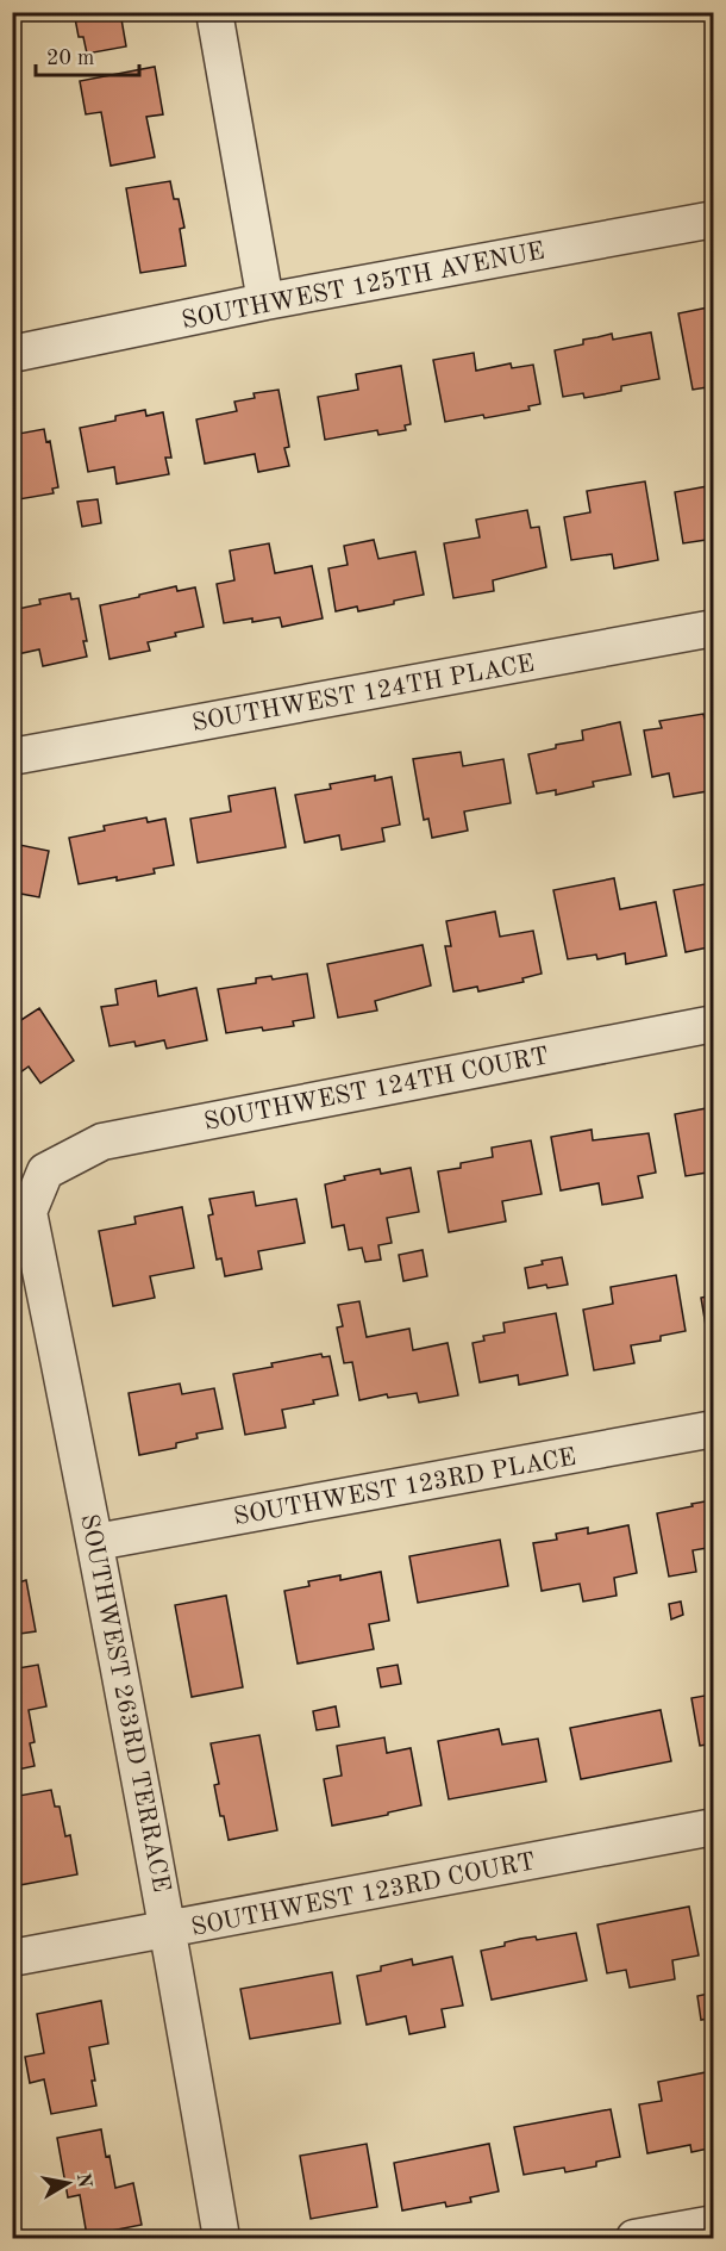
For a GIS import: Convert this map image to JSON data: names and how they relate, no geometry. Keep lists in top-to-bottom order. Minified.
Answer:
{"streets":{"street":["SOUTHWEST 125TH AVENUE","SOUTHWEST 124TH PLACE","SOUTHWEST 124TH COURT","SOUTHWEST 123RD PLACE","SOUTHWEST 263RD TERRACE","SOUTHWEST 123RD COURT"]},"crossings":[["SOUTHWEST 124TH COURT","SOUTHWEST 263RD TERRACE"],["SOUTHWEST 123RD PLACE","SOUTHWEST 263RD TERRACE"],["SOUTHWEST 263RD TERRACE","SOUTHWEST 123RD COURT"]],"scale_bar":"20 m","north":"right"}
